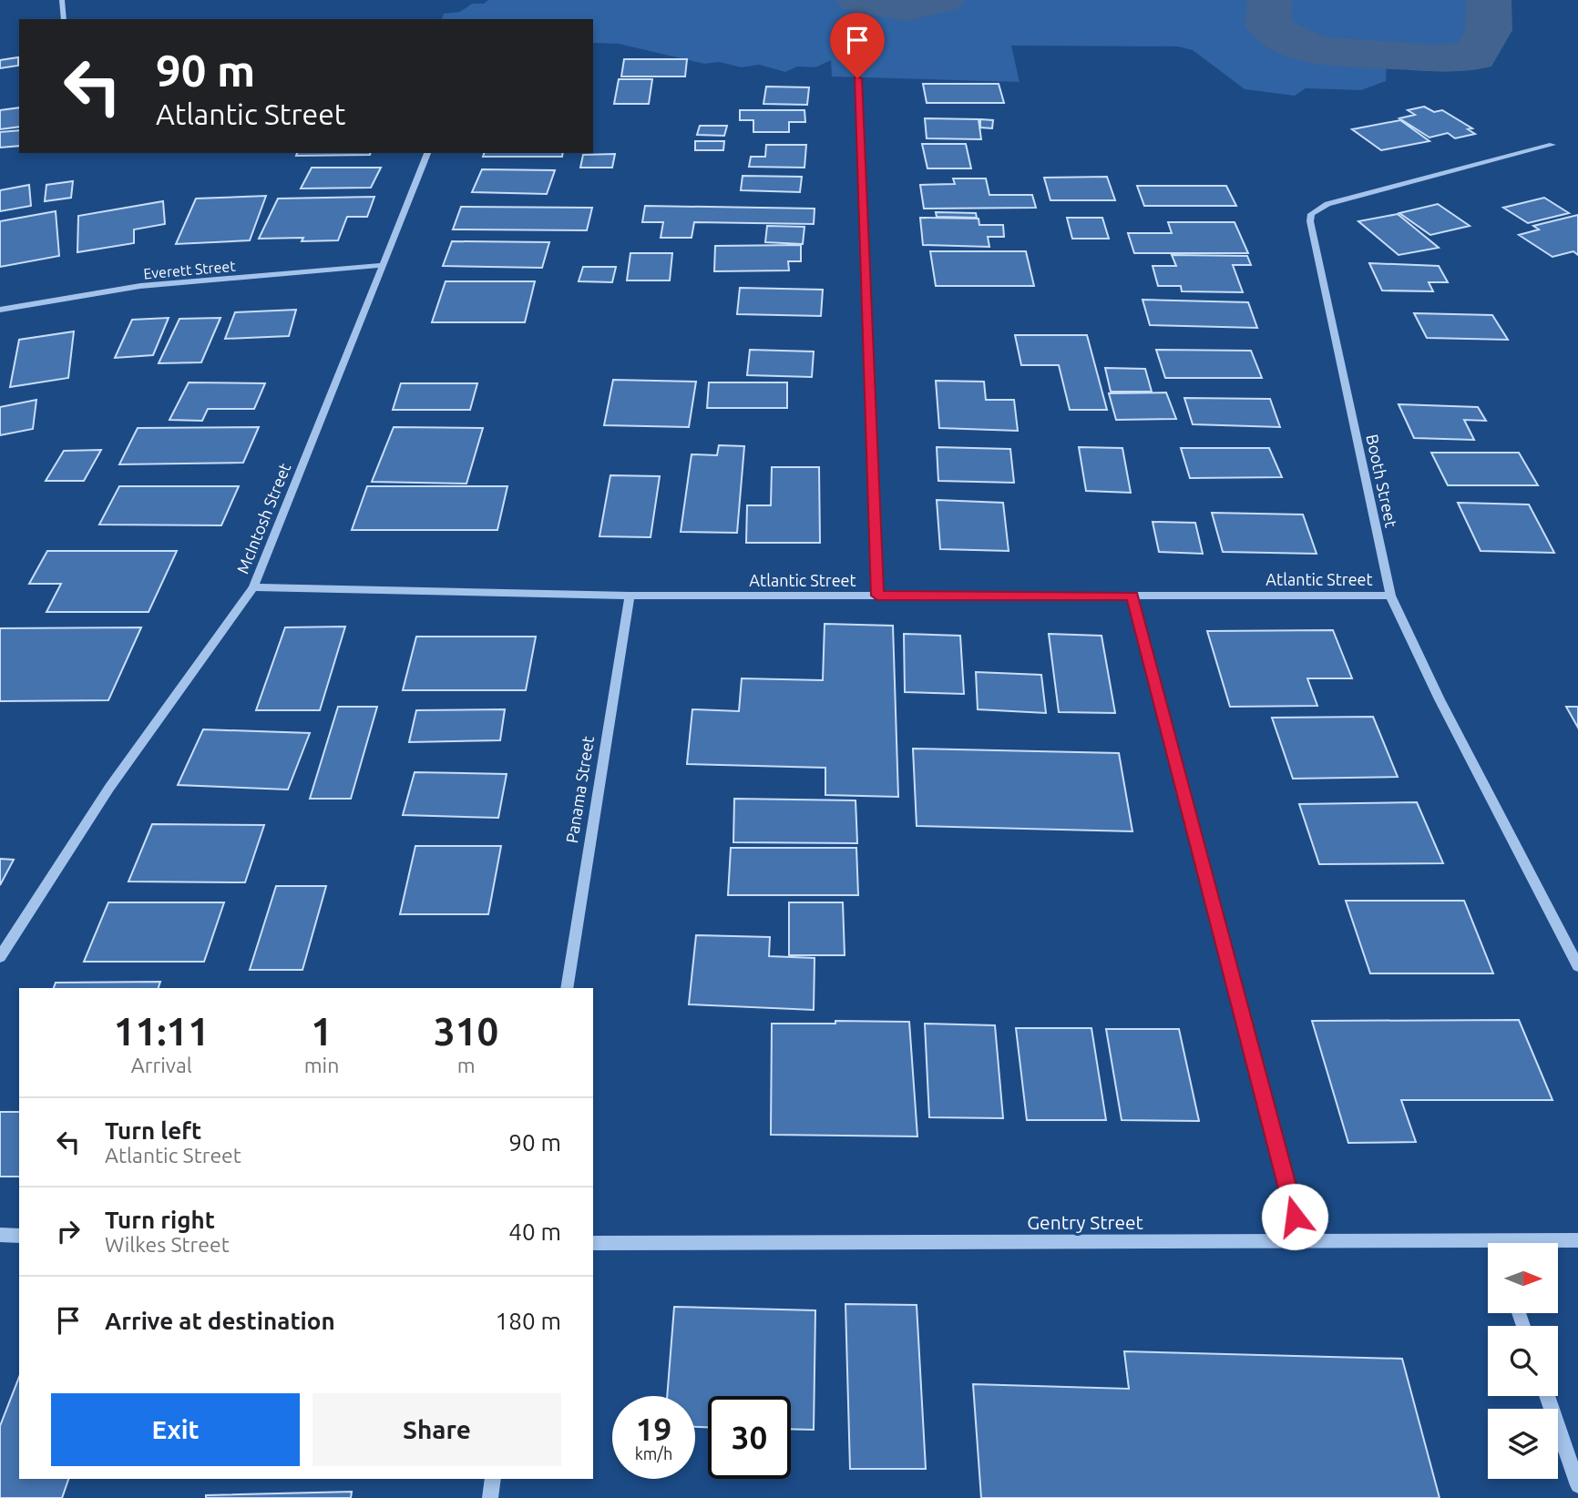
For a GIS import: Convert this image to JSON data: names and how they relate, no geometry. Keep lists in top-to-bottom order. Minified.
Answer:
{"streets":{"street":["Everett Street","Booth Street","McIntosh Street","Atlantic Street","Panama Street","Gentry Street"]},"crossings":[["Everett Street","McIntosh Street"],["Booth Street","Atlantic Street"],["McIntosh Street","Atlantic Street"],["Atlantic Street","Panama Street"]],"north":"right","page":{"turn":["90 m","Atlantic Street"],"eta":["11:11","Arrival","1","min","310","m"],"list":[{"name":"Turn left","note":"Atlantic Street","value":"90 m"},{"name":"Turn right","note":"Wilkes Street","value":"40 m"},{"name":"Arrive at destination","value":"180 m"}],"buttons":["Exit","Share"],"speed":"19 km/h","limit":"30"}}
